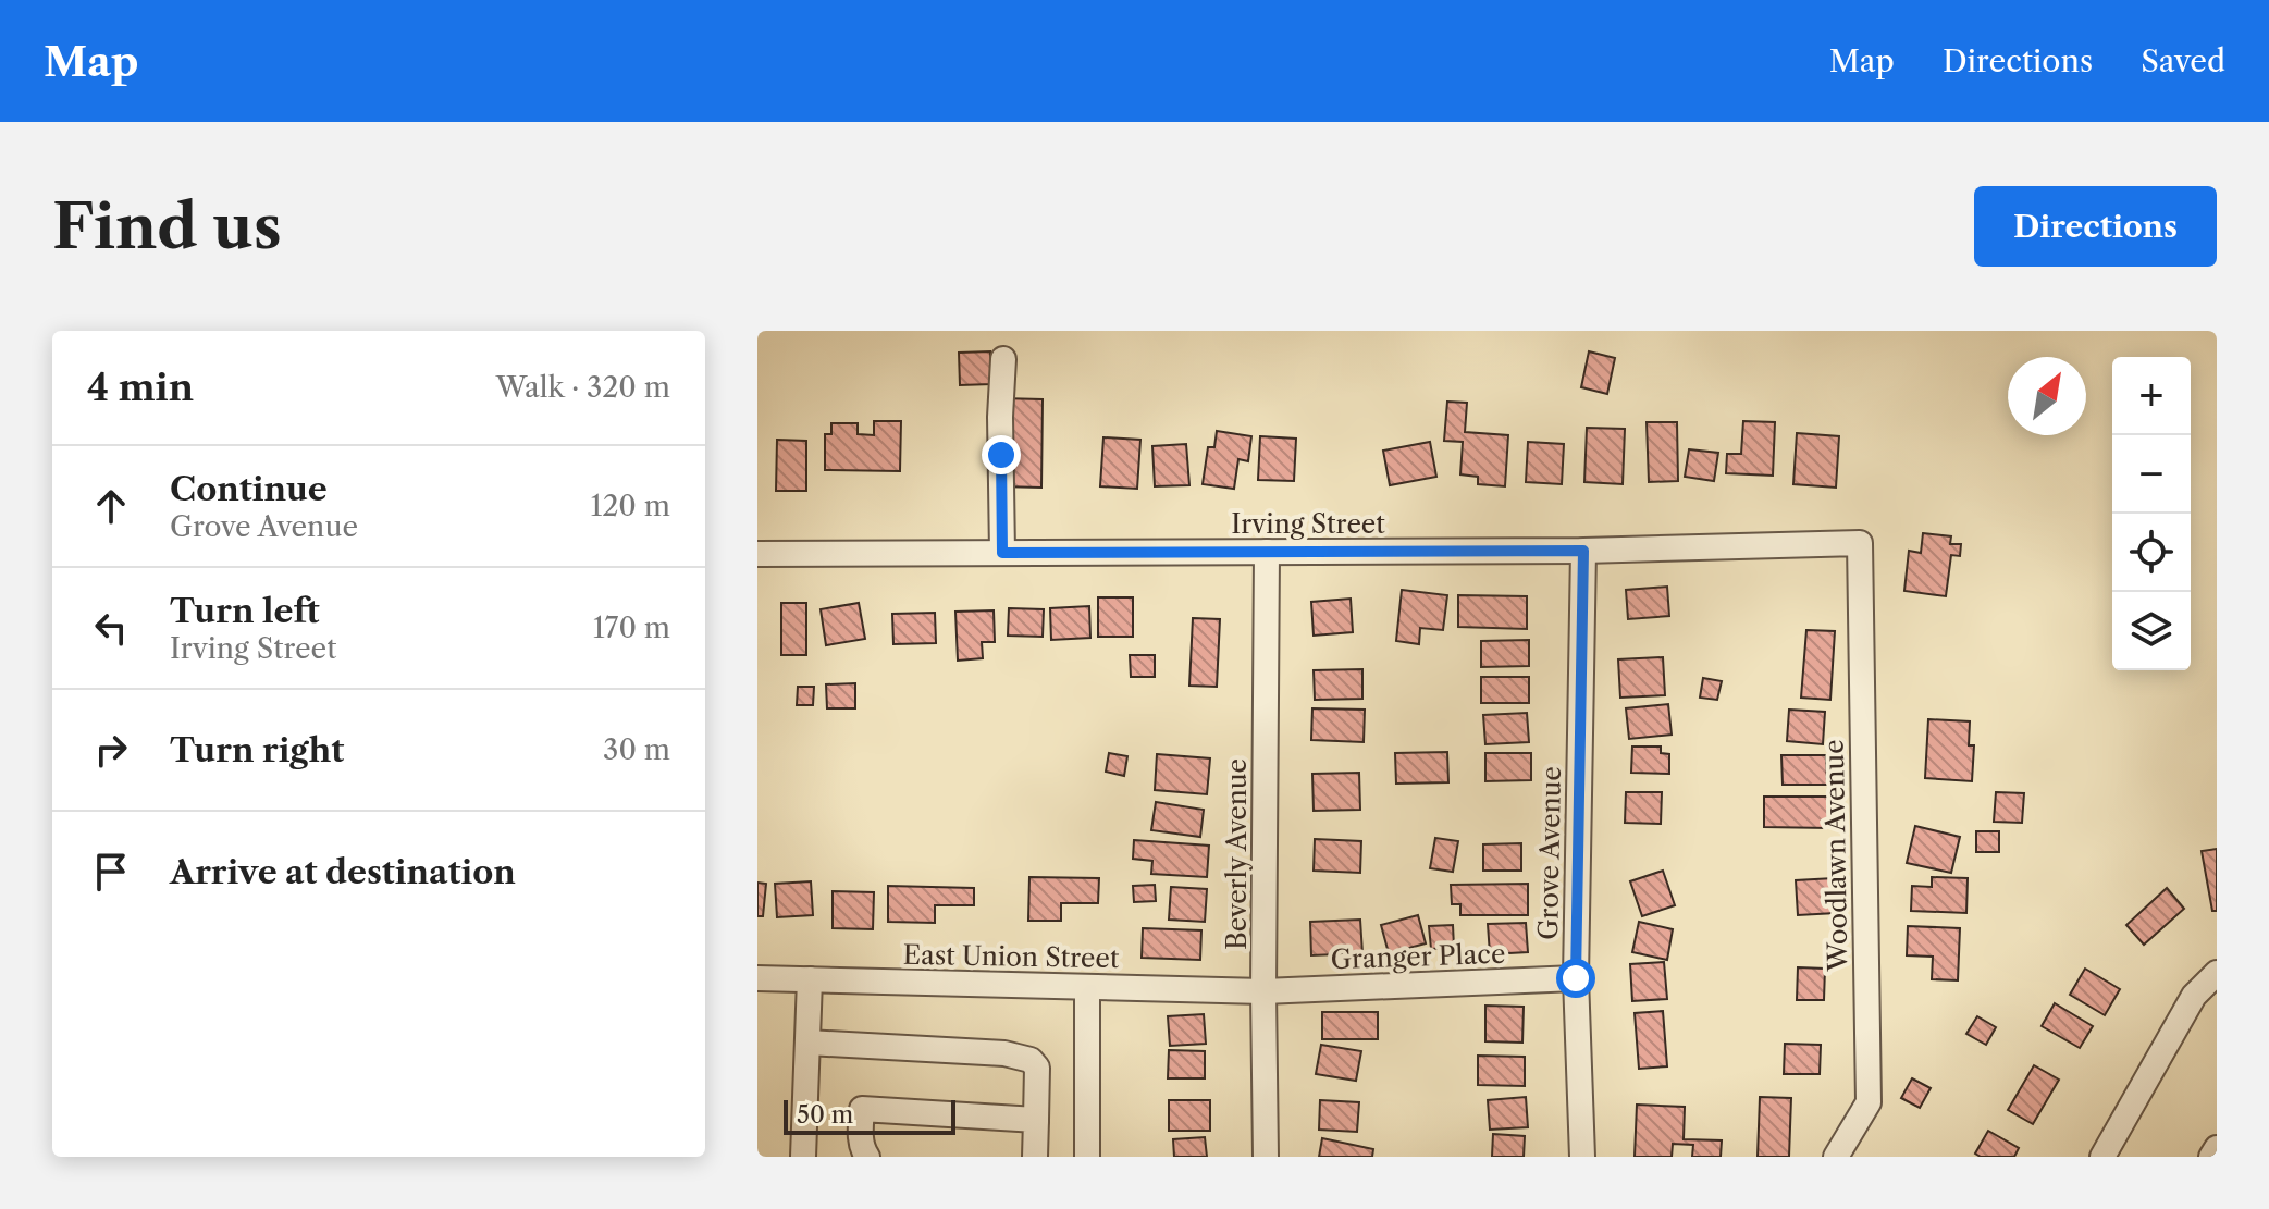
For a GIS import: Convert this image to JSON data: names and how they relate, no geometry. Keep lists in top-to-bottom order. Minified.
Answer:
{"streets":{"street":["Irving Street","Grove Avenue","Beverly Avenue","Woodlawn Avenue","East Union Street","Granger Place"]},"crossings":[["Irving Street","Grove Avenue"],["Irving Street","Beverly Avenue"],["Irving Street","Woodlawn Avenue"],["Grove Avenue","Granger Place"],["Beverly Avenue","East Union Street"],["Beverly Avenue","Granger Place"],["East Union Street","Granger Place"]],"scale_bar":"50 m","north":"top right","page":{"header":"Map","nav":["Map","Directions","Saved"],"buttons":"Directions","title":"Find us","heading":["4 min","Walk · 320 m"],"map_buttons":["+","−"],"list":[["Continue","Grove Avenue","120 m"],["Turn left","Irving Street","170 m"],["Turn right","30 m"],"Arrive at destination"],"scale":"50 m"}}
